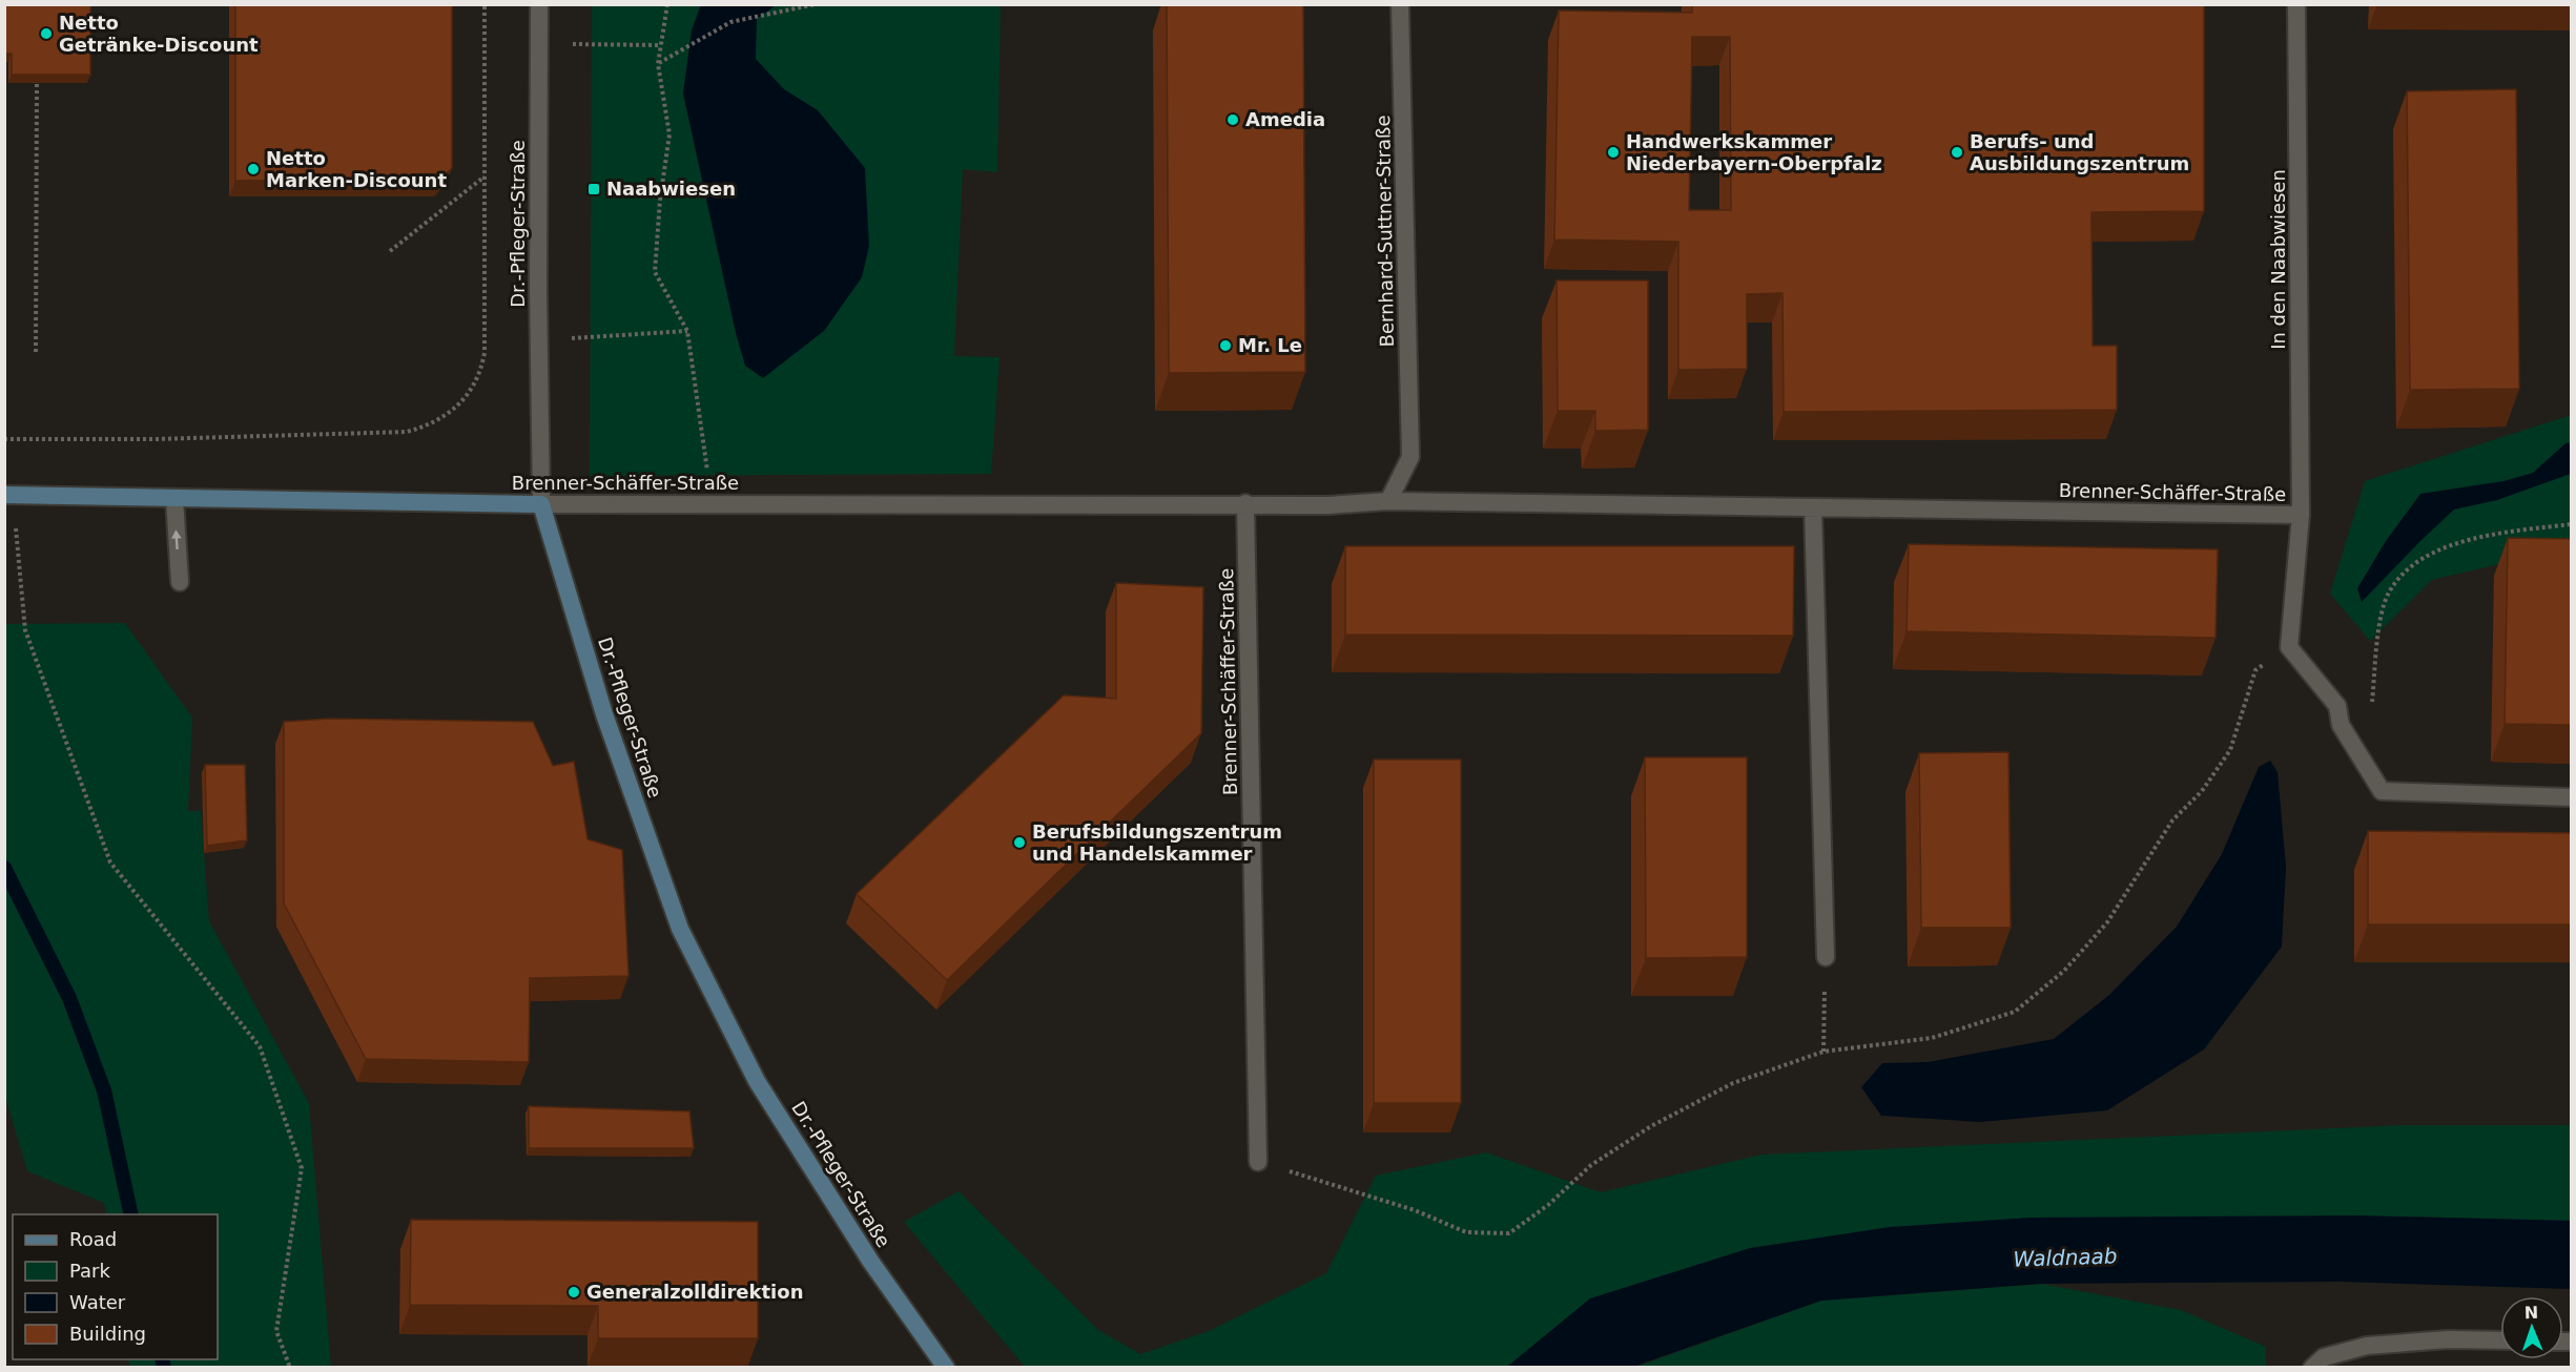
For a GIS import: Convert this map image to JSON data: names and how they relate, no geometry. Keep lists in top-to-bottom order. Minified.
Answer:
{"streets":{"main road":["Dr.-Pfleger-Straße","Brenner-Schäffer-Straße"],"street":["Bernhard-Suttner-Straße","In den Naabwiesen"]},"crossings":[["Dr.-Pfleger-Straße","Brenner-Schäffer-Straße"],["Bernhard-Suttner-Straße","Brenner-Schäffer-Straße"],["In den Naabwiesen","Brenner-Schäffer-Straße"]],"water":["Waldnaab"],"places":{"other":["Netto Getränke-Discount","Amedia","Handwerkskammer Niederbayern-Oberpfalz","Berufs- und Ausbildungszentrum","Netto Marken-Discount","Mr. Le","Berufsbildungszentrum und Handelskammer","Generalzolldirektion"],"transit":["Naabwiesen"]},"legend":["Road","Park","Water","Building"],"north":"top"}
